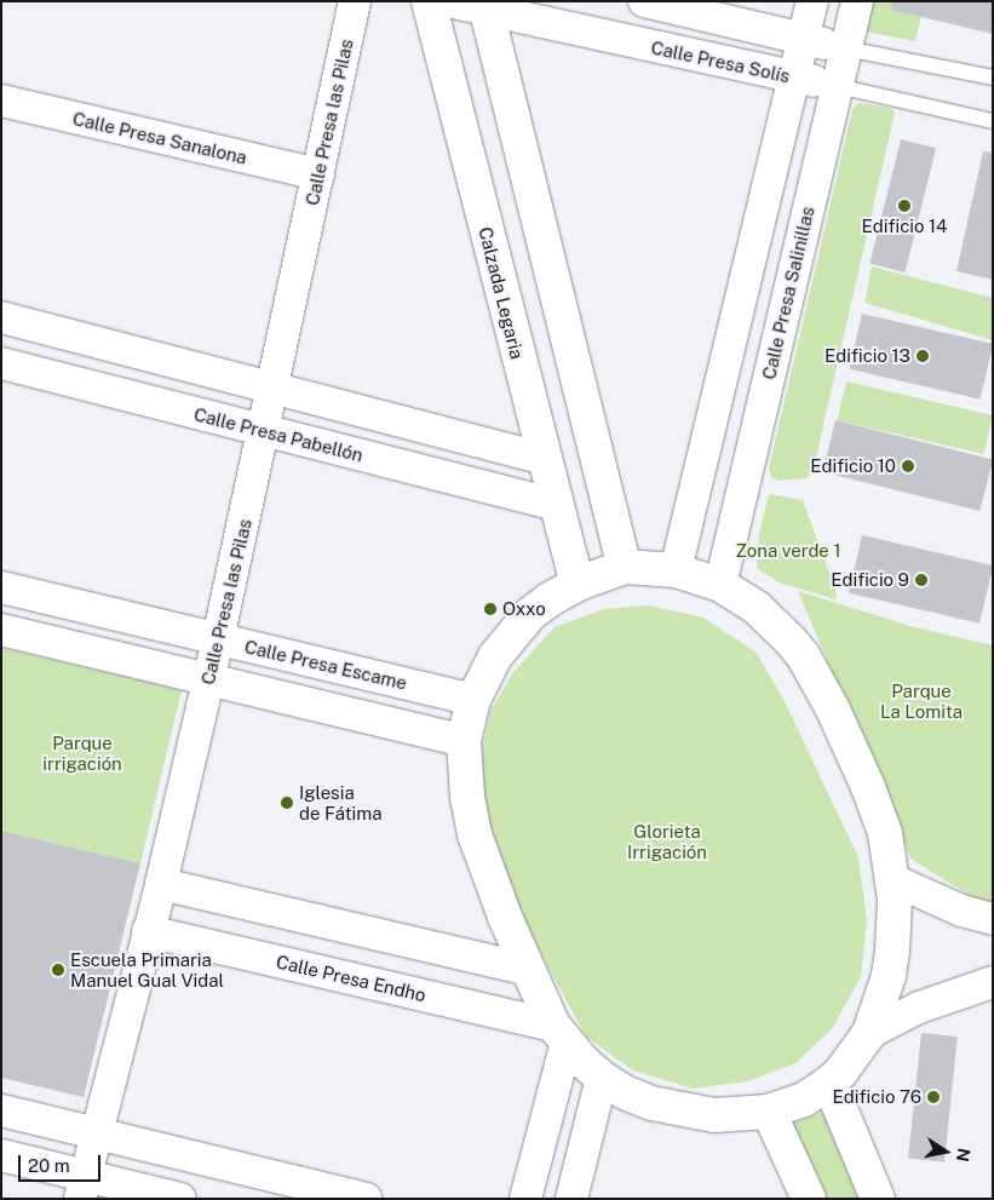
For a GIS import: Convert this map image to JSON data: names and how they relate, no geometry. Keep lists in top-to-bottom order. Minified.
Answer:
{"streets":{"main road":["Calzada Legaria"],"street":["Calle Presa Solís","Calle Presa las Pilas","Calle Presa Sanalona","Calle Presa Salinillas","Calle Presa Pabellón","Calle Presa Escame","Calle Presa Endho"]},"crossings":[["Calle Presa Solís","Calle Presa Salinillas"],["Calle Presa las Pilas","Calle Presa Sanalona"],["Calle Presa las Pilas","Calle Presa Pabellón"],["Calle Presa las Pilas","Calle Presa Escame"],["Calle Presa las Pilas","Calle Presa Endho"],["Calzada Legaria","Calle Presa Pabellón"]],"parks":["Zona verde 1","Parque La Lomita","Parque irrigación","Glorieta Irrigación"],"places":["Edificio 14","Edificio 13","Edificio 10","Edificio 9","Oxxo","Iglesia de Fátima","Escuela Primaria Manuel Gual Vidal","Edificio 76"],"scale_bar":"20 m","north":"right"}
